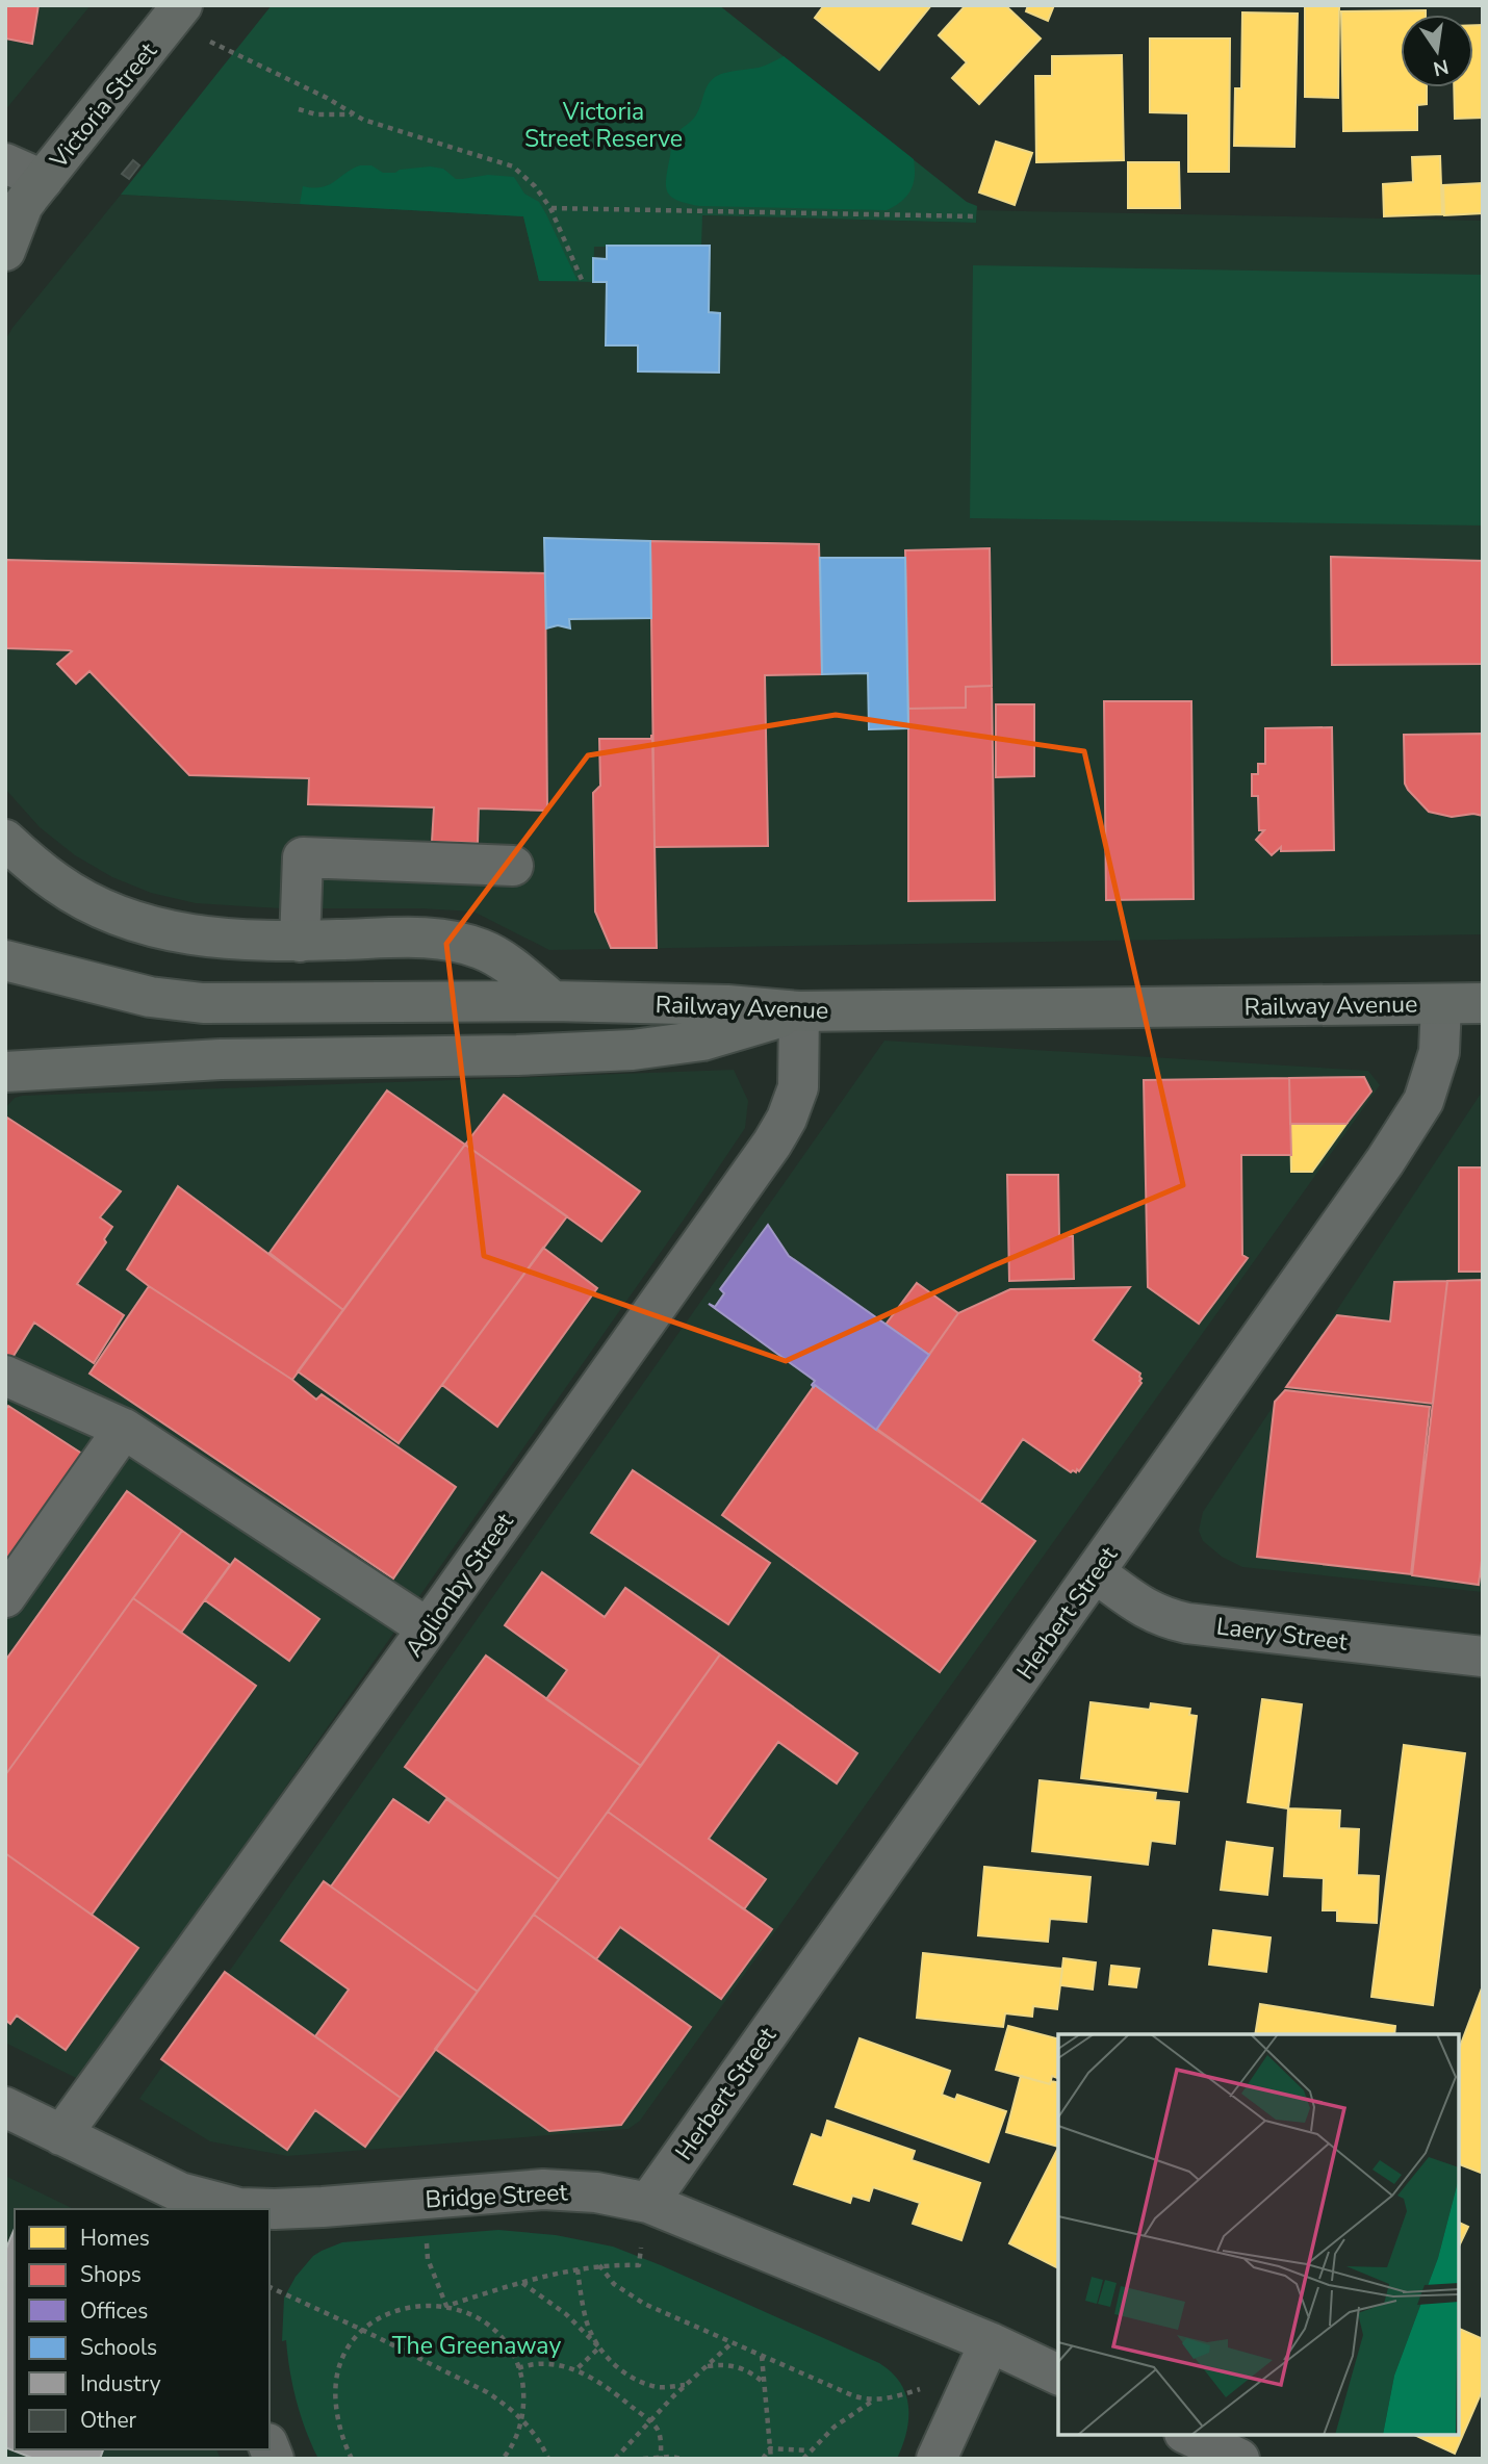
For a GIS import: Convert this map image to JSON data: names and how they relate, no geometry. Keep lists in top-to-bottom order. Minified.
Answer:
{"streets":{"main road":["Victoria Street","Railway Avenue"],"street":["Aglionby Street","Herbert Street","Laery Street","Bridge Street"]},"crossings":[["Railway Avenue","Aglionby Street"],["Railway Avenue","Herbert Street"],["Aglionby Street","Bridge Street"],["Herbert Street","Laery Street"],["Herbert Street","Bridge Street"]],"parks":["Victoria Street Reserve","The Greenaway"],"legend":["Homes","Shops","Offices","Schools","Industry","Other"],"north":"bottom"}
